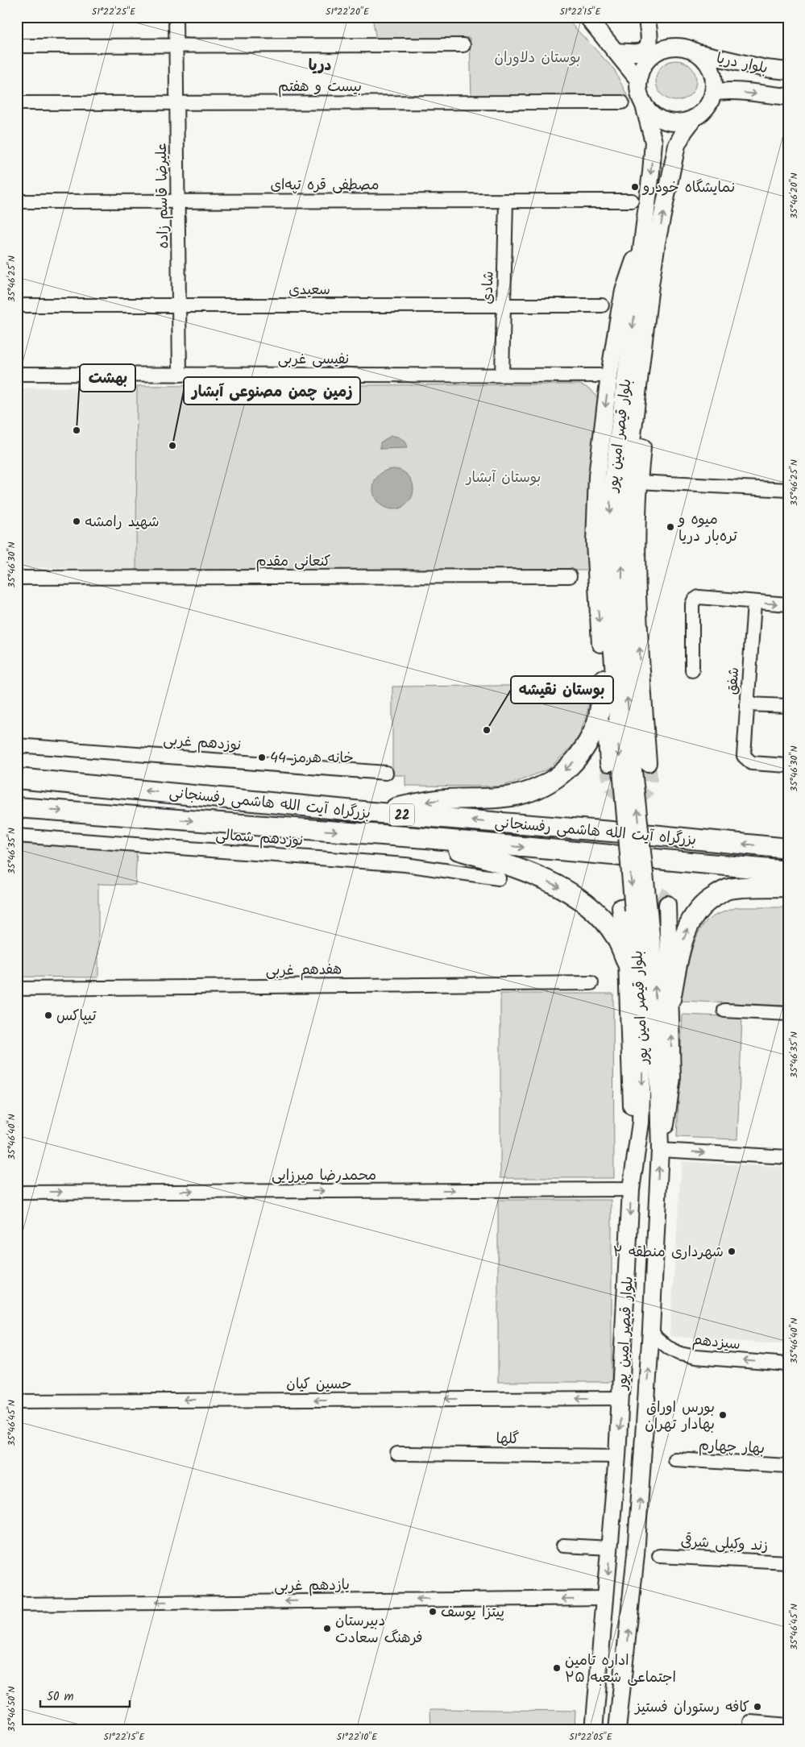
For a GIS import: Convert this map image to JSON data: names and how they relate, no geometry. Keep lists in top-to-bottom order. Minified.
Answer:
{"streets":{"highway":["بزرگراه آیت الله هاشمی رفسنجانی","22"],"main road":["بلوار دریا","بلوار قیصر امین پور"],"street":["بیست و هفتم","مصطفی قره تپه‌ای","علیرضا قاسم زاده","شادی","سعیدی","نفیسی غربی","کنعانی مقدم","شفق","نوزدهم غربی","نوزدهم شمالی","هفدهم غربی","محمدرضا میرزایی","سیزدهم","حسین کیان","گلها","بهار چهارم","زند وکیلی شرقی","یازدهم غربی"]},"crossings":[["بلوار دریا","بلوار قیصر امین پور"],["بیست و هفتم","علیرضا قاسم زاده"],["مصطفی قره تپه‌ای","علیرضا قاسم زاده"],["مصطفی قره تپه‌ای","شادی"],["علیرضا قاسم زاده","سعیدی"],["علیرضا قاسم زاده","نفیسی غربی"],["شادی","سعیدی"],["شادی","نفیسی غربی"],["بلوار قیصر امین پور","محمدرضا میرزایی"],["بلوار قیصر امین پور","سیزدهم"],["بلوار قیصر امین پور","حسین کیان"],["بلوار قیصر امین پور","گلها"],["بلوار قیصر امین پور","یازدهم غربی"]],"one_way":["محمدرضا میرزایی","سیزدهم","حسین کیان","یازدهم غربی"],"districts":["دریا"],"parks":["بوستان دلاوران","بوستان آبشار"],"places":["نمایشگاه خودرو","بهشت","زمین چمن مصنوعی آبشار","شهید رامشه","میوه و تره‌بار دریا","بوستان نقیشه","خانه هرمز 44","تیپاکس","شهرداری منطقه ۲","بورس اوراق بهادار تهران","پیتزا یوسف","دبیرستان فرهنگ سعادت","اداره تامین اجتماعی شعبه ۲۵","کافه رستوران فستیز"],"scale_bar":"50 m","coordinates":["51°22'25\"E","51°22'20\"E","51°22'15\"E","35°46'20\"N","35°46'25\"N","35°46'30\"N","35°46'35\"N","35°46'40\"N","35°46'45\"N","35°46'50\"N","51°22'10\"E","51°22'05\"E"]}
